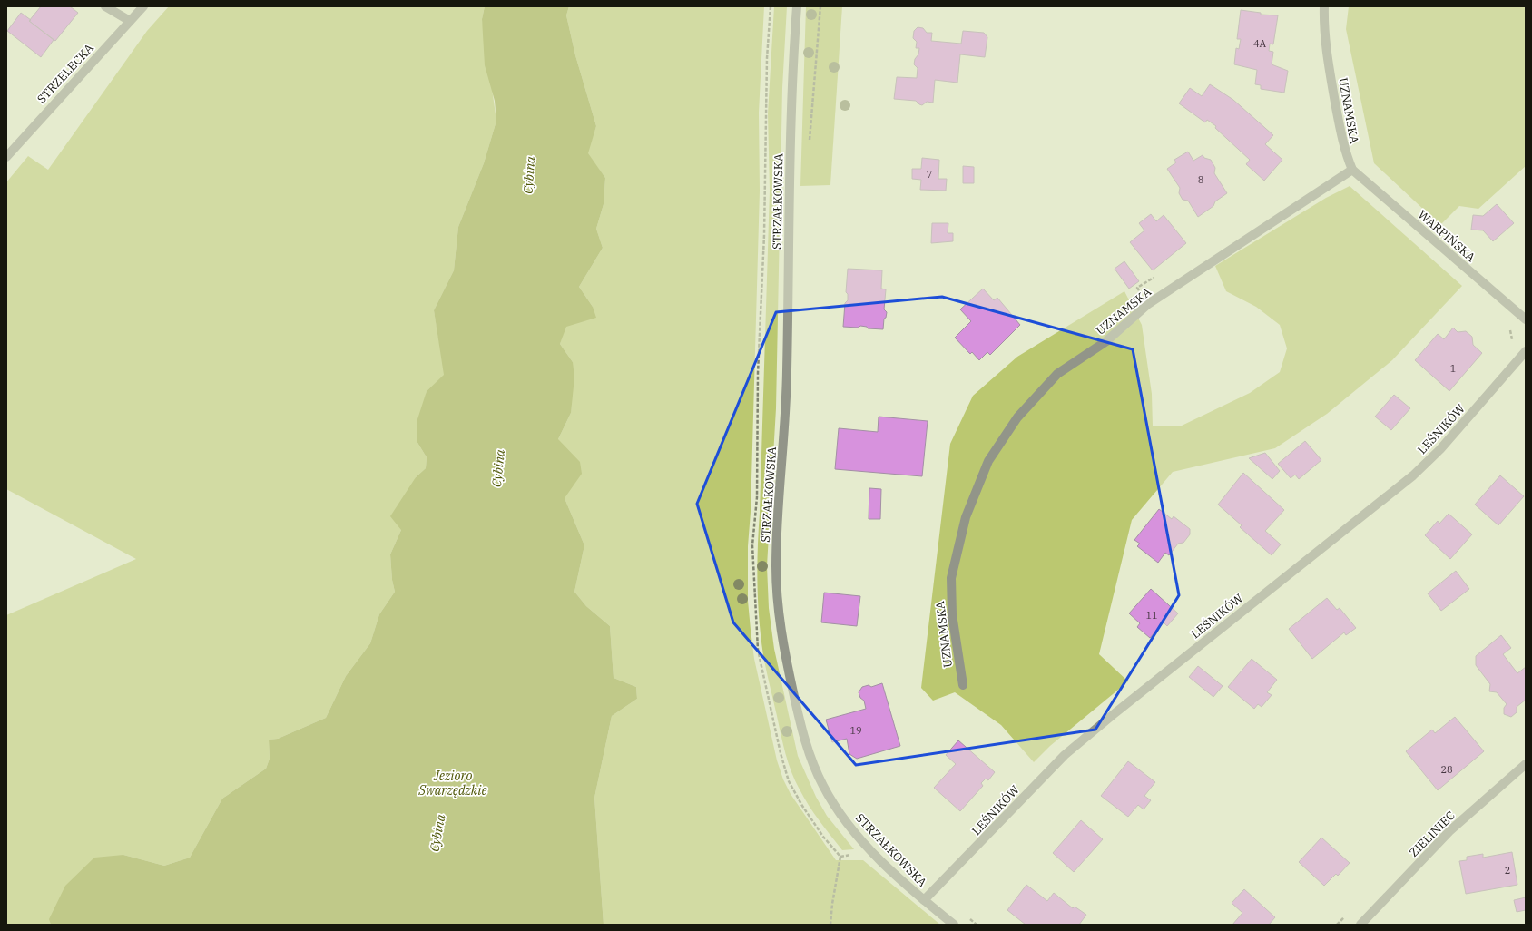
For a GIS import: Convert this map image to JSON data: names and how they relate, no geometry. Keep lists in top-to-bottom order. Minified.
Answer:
{"streets":{"street":["STRZELECKA","UZNAMSKA","STRZAŁKOWSKA","WARPIŃSKA","LEŚNIKÓW","ZIELINIEC"]},"crossings":[["UZNAMSKA","WARPIŃSKA"],["STRZAŁKOWSKA","LEŚNIKÓW"]],"water":["Cybina","Jezioro Swarzędzkie"],"house_numbers":["4A","7","8","1","11","19","28","2"]}
